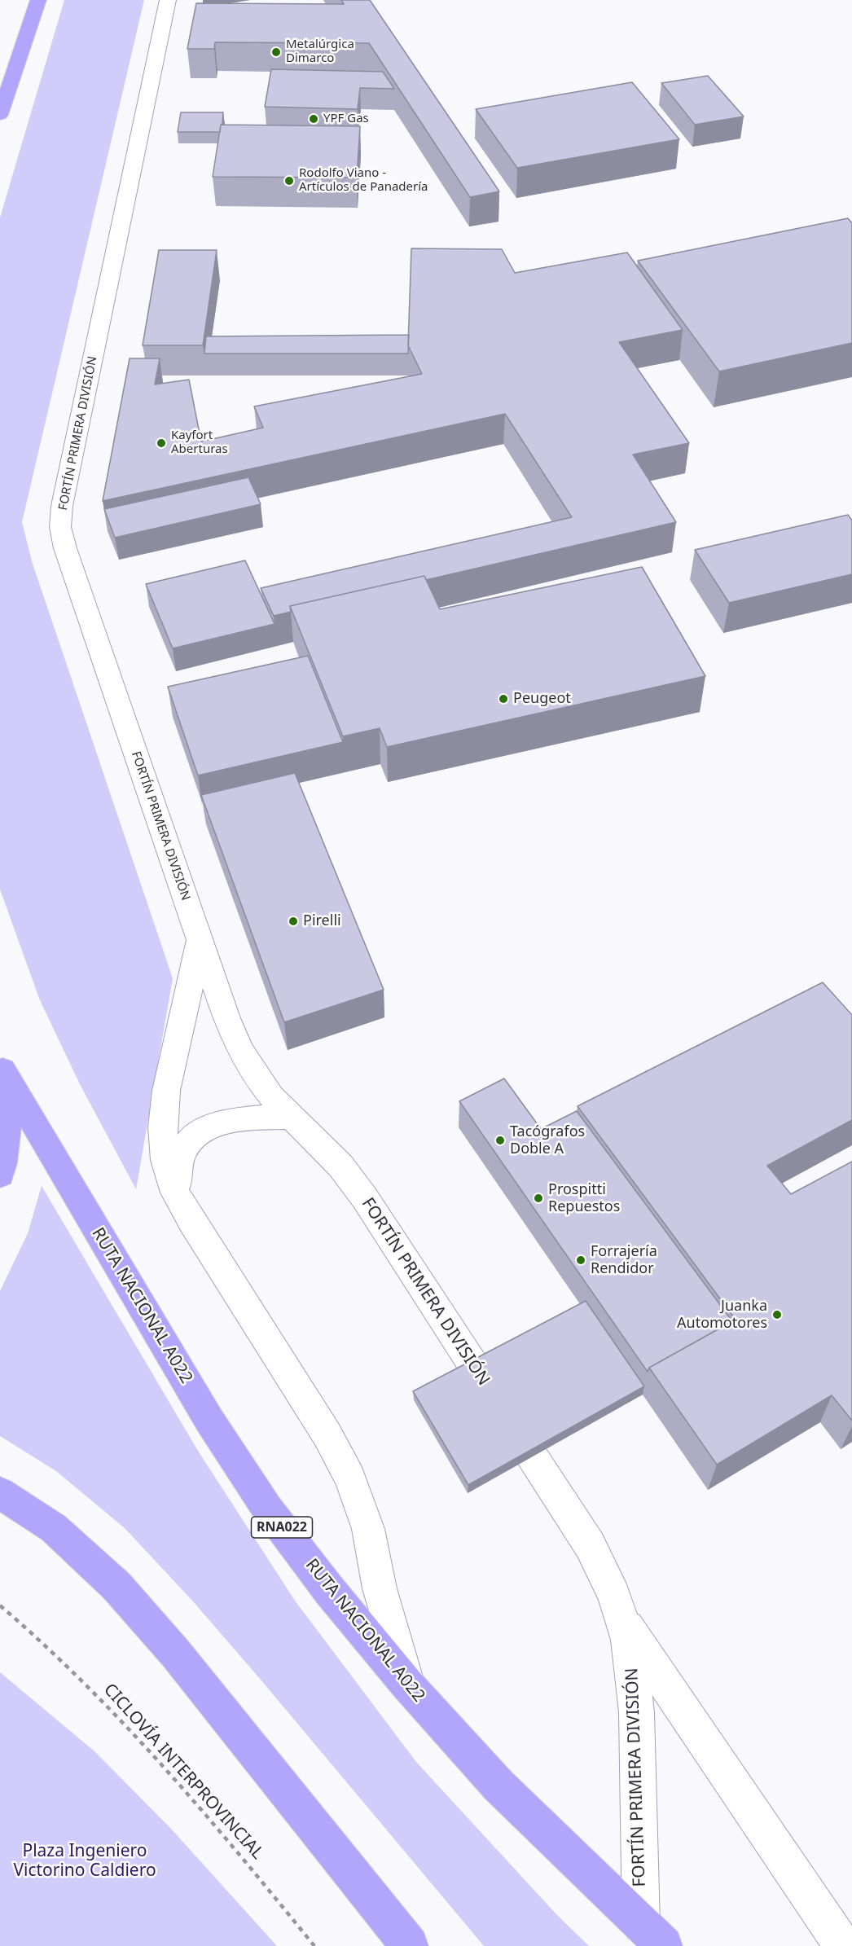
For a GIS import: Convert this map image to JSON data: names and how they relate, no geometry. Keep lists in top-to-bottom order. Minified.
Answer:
{"streets":{"highway":["RUTA NACIONAL A022","RNA022"],"street":["FORTÍN PRIMERA DIVISIÓN"],"path":["CICLOVÍA INTERPROVINCIAL"]},"crossings":[["FORTÍN PRIMERA DIVISIÓN","RUTA NACIONAL A022"]],"parks":["Plaza Ingeniero Victorino Caldiero"],"places":["Metalúrgica Dimarco","YPF Gas","Rodolfo Viano - Artículos de Panadería","Kayfort Aberturas","Peugeot","Pirelli","Tacógrafos Doble A","Prospitti Repuestos","Forrajería Rendidor","Juanka Automotores"]}
